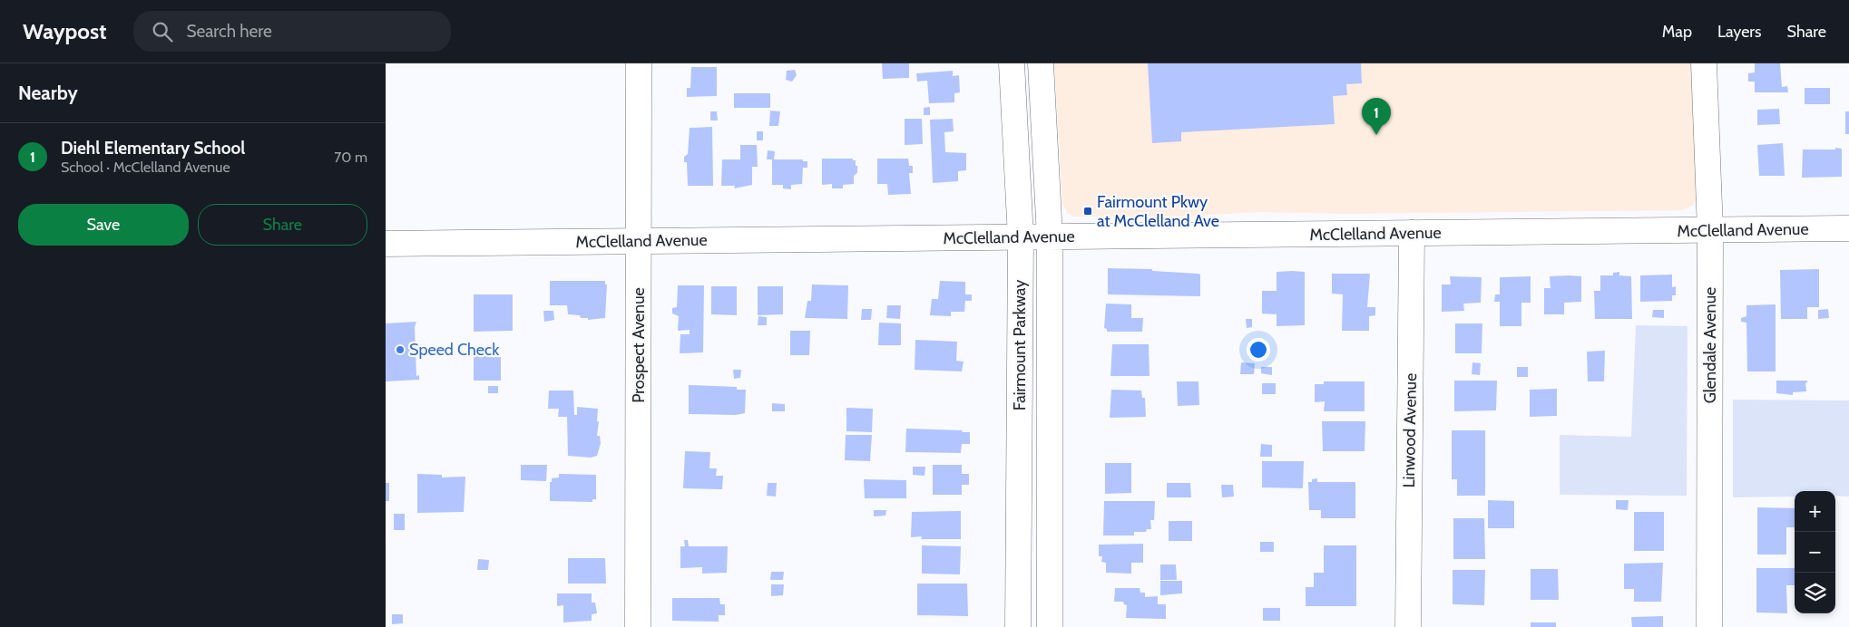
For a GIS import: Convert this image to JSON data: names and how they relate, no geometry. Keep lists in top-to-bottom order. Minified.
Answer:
{"streets":{"street":["McClelland Avenue","Prospect Avenue","Fairmount Parkway","Glendale Avenue","Linwood Avenue"]},"crossings":[["McClelland Avenue","Prospect Avenue"],["McClelland Avenue","Fairmount Parkway"],["McClelland Avenue","Glendale Avenue"],["McClelland Avenue","Linwood Avenue"]],"places":{"transit":["Fairmount Pkwy at McClelland Ave"],"other":["Speed Check"]},"page":{"header":"Waypost","search":"Search here","nav":["Map","Layers","Share"],"heading":"Nearby","pins":"1","list":[{"mark":"1","name":"Diehl Elementary School","note":"School · McClelland Avenue","value":"70 m"}],"buttons":["Save","Share"],"map_buttons":["+","−"]}}
